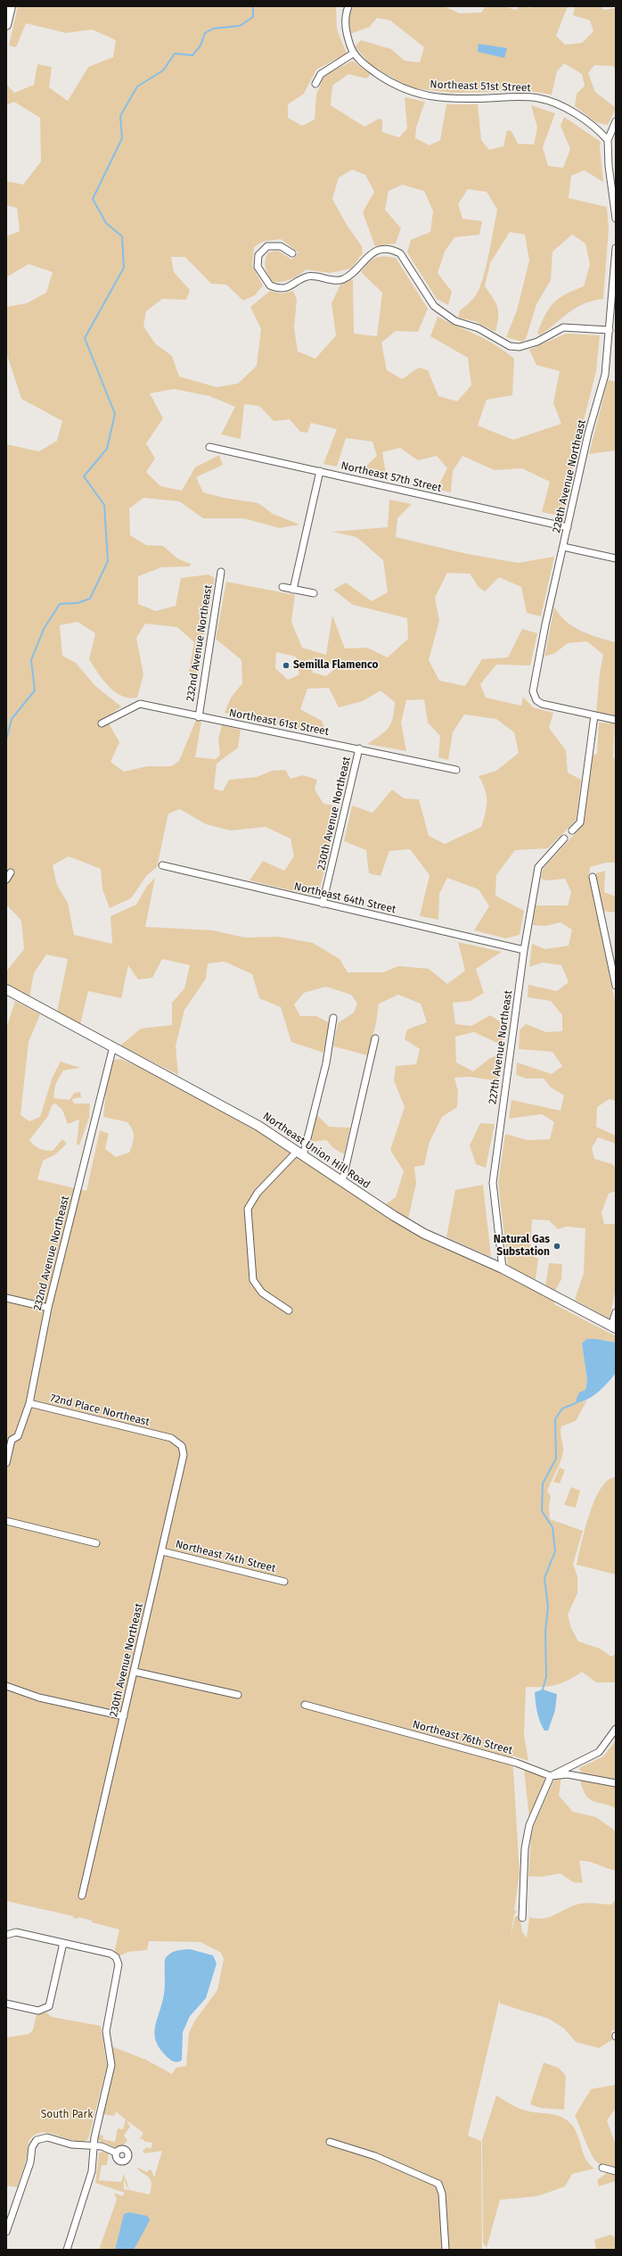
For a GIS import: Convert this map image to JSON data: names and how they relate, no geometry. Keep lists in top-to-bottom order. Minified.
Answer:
{"streets":{"street":["Northeast 51st Street","228th Avenue Northeast","Northeast 57th Street","232nd Avenue Northeast","Northeast 61st Street","230th Avenue Northeast","Northeast 64th Street","227th Avenue Northeast","Northeast Union Hill Road","72nd Place Northeast","Northeast 74th Street","Northeast 76th Street"]},"crossings":[["228th Avenue Northeast","Northeast 57th Street"],["232nd Avenue Northeast","Northeast 61st Street"],["232nd Avenue Northeast","Northeast Union Hill Road"],["232nd Avenue Northeast","72nd Place Northeast"],["Northeast 61st Street","230th Avenue Northeast"],["230th Avenue Northeast","Northeast 64th Street"],["230th Avenue Northeast","72nd Place Northeast"],["230th Avenue Northeast","Northeast 74th Street"],["Northeast 64th Street","227th Avenue Northeast"],["227th Avenue Northeast","Northeast Union Hill Road"]],"parks":["South Park"],"places":["Semilla Flamenco","Natural Gas Substation"]}
